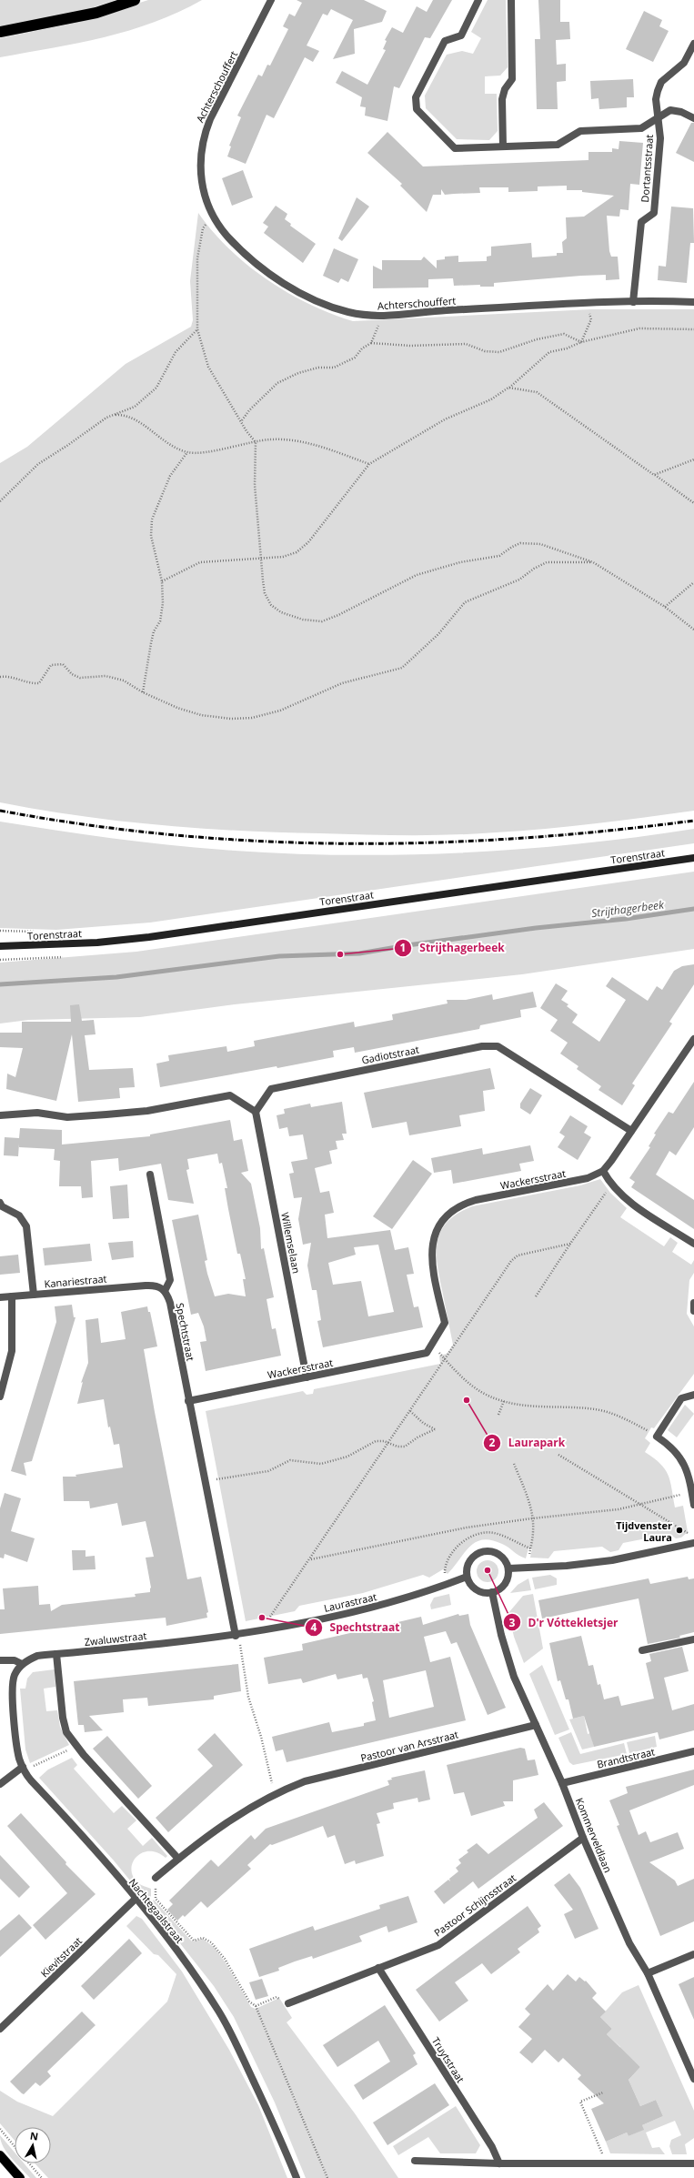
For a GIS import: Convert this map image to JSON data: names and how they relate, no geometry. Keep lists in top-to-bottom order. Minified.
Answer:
{"streets":{"street":["Achterschouffert","Dortantsstraat","Torenstraat","Gadiotstraat","Wackersstraat","Willemselaan","Kanariestraat","Spechtstraat","Laurastraat","Zwaluwstraat","Pastoor van Arsstraat","Brandtstraat","Kommerveldlaan","Pastoor Schijnsstraat","Nachtegaalstraat","Kievitstraat","Truytstraat"]},"crossings":[["Achterschouffert","Dortantsstraat"],["Gadiotstraat","Wackersstraat"],["Gadiotstraat","Willemselaan"],["Wackersstraat","Willemselaan"],["Wackersstraat","Spechtstraat"],["Kanariestraat","Spechtstraat"],["Spechtstraat","Laurastraat"],["Spechtstraat","Zwaluwstraat"],["Laurastraat","Zwaluwstraat"],["Laurastraat","Kommerveldlaan"],["Zwaluwstraat","Nachtegaalstraat"],["Pastoor van Arsstraat","Kommerveldlaan"],["Brandtstraat","Kommerveldlaan"],["Kommerveldlaan","Pastoor Schijnsstraat"],["Pastoor Schijnsstraat","Truytstraat"],["Nachtegaalstraat","Kievitstraat"]],"water":["Strijthagerbeek"],"places":["Strijthagerbeek","Laurapark","Tijdvenster Laura","D'r Vóttekletsjer","Spechtstraat"],"north":"top"}
